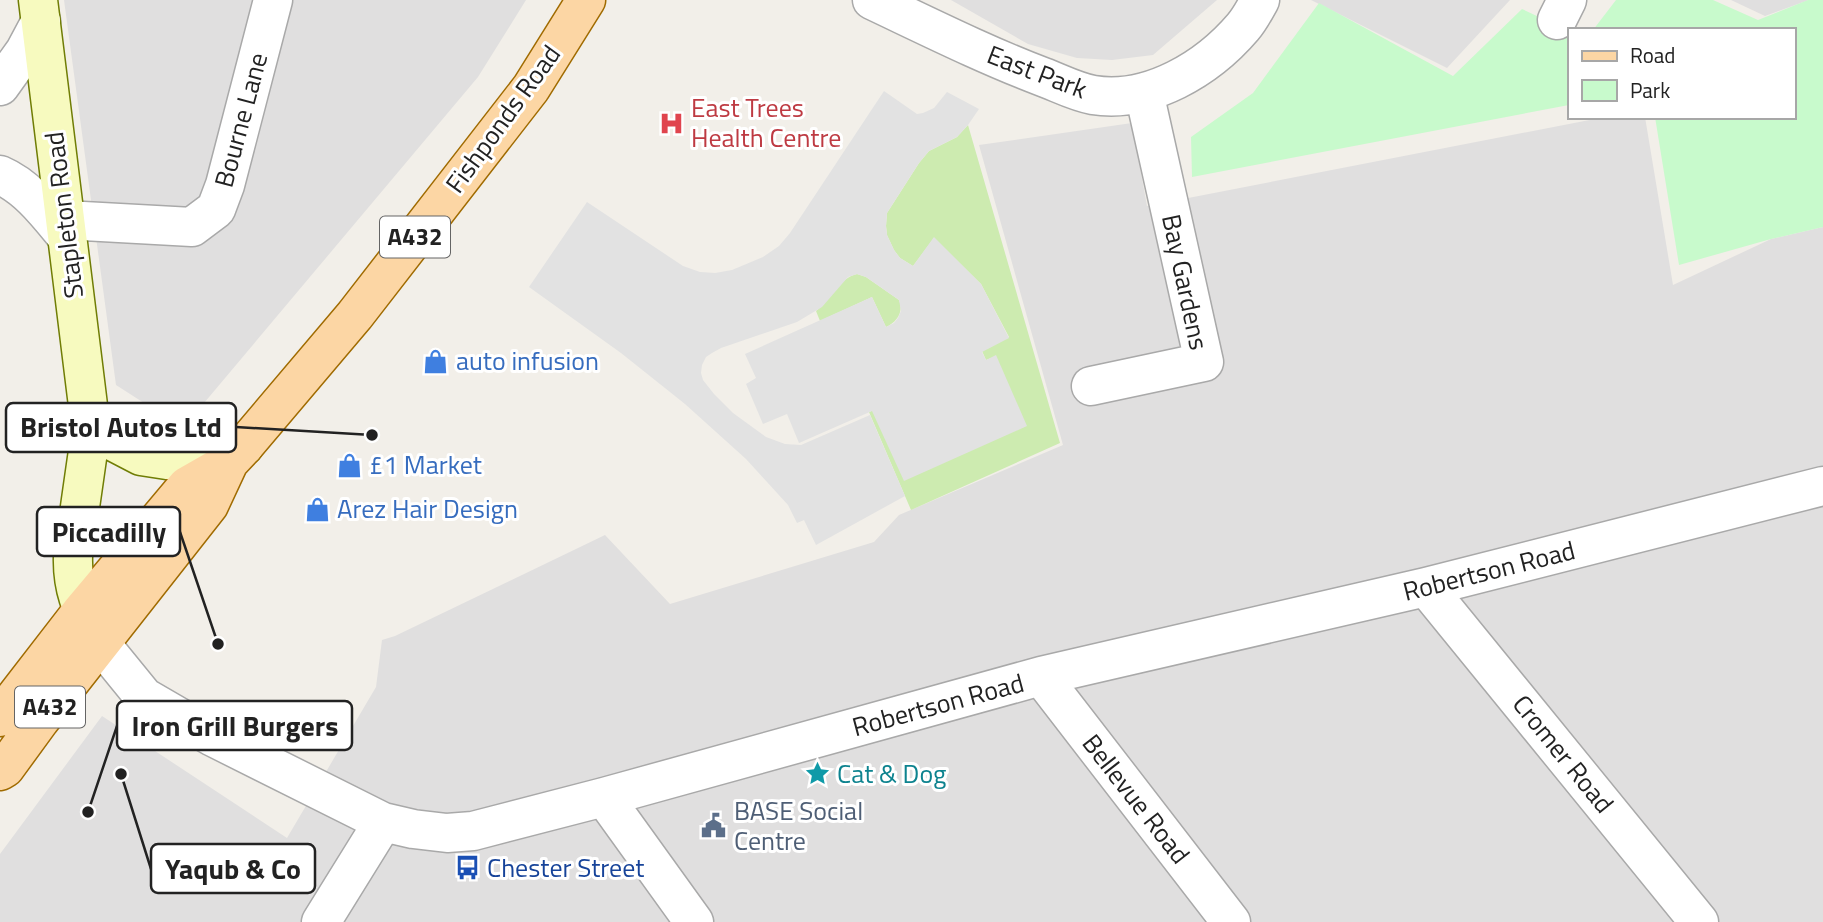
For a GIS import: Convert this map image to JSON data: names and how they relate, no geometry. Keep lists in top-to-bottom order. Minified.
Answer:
{"streets":{"main road":["Fishponds Road","Stapleton Road","A432"],"street":["East Park","Bourne Lane","Bay Gardens","Robertson Road","Cromer Road","Bellevue Road"]},"crossings":[["East Park","Bay Gardens"],["Fishponds Road","Stapleton Road"],["Fishponds Road","A432"],["Fishponds Road","Robertson Road"],["Bourne Lane","Stapleton Road"],["Stapleton Road","A432"],["Stapleton Road","Robertson Road"],["A432","Robertson Road"],["Robertson Road","Cromer Road"],["Robertson Road","Bellevue Road"]],"places":{"hospital":["East Trees Health Centre"],"shop":["auto infusion","£1 Market","Arez Hair Design"],"other":["Bristol Autos Ltd","Piccadilly","Yaqub & Co","Iron Grill Burgers"],"place":["Cat & Dog"],"public building":["BASE Social Centre"],"bus stop":["Chester Street"]},"legend":["Road","Park"]}
